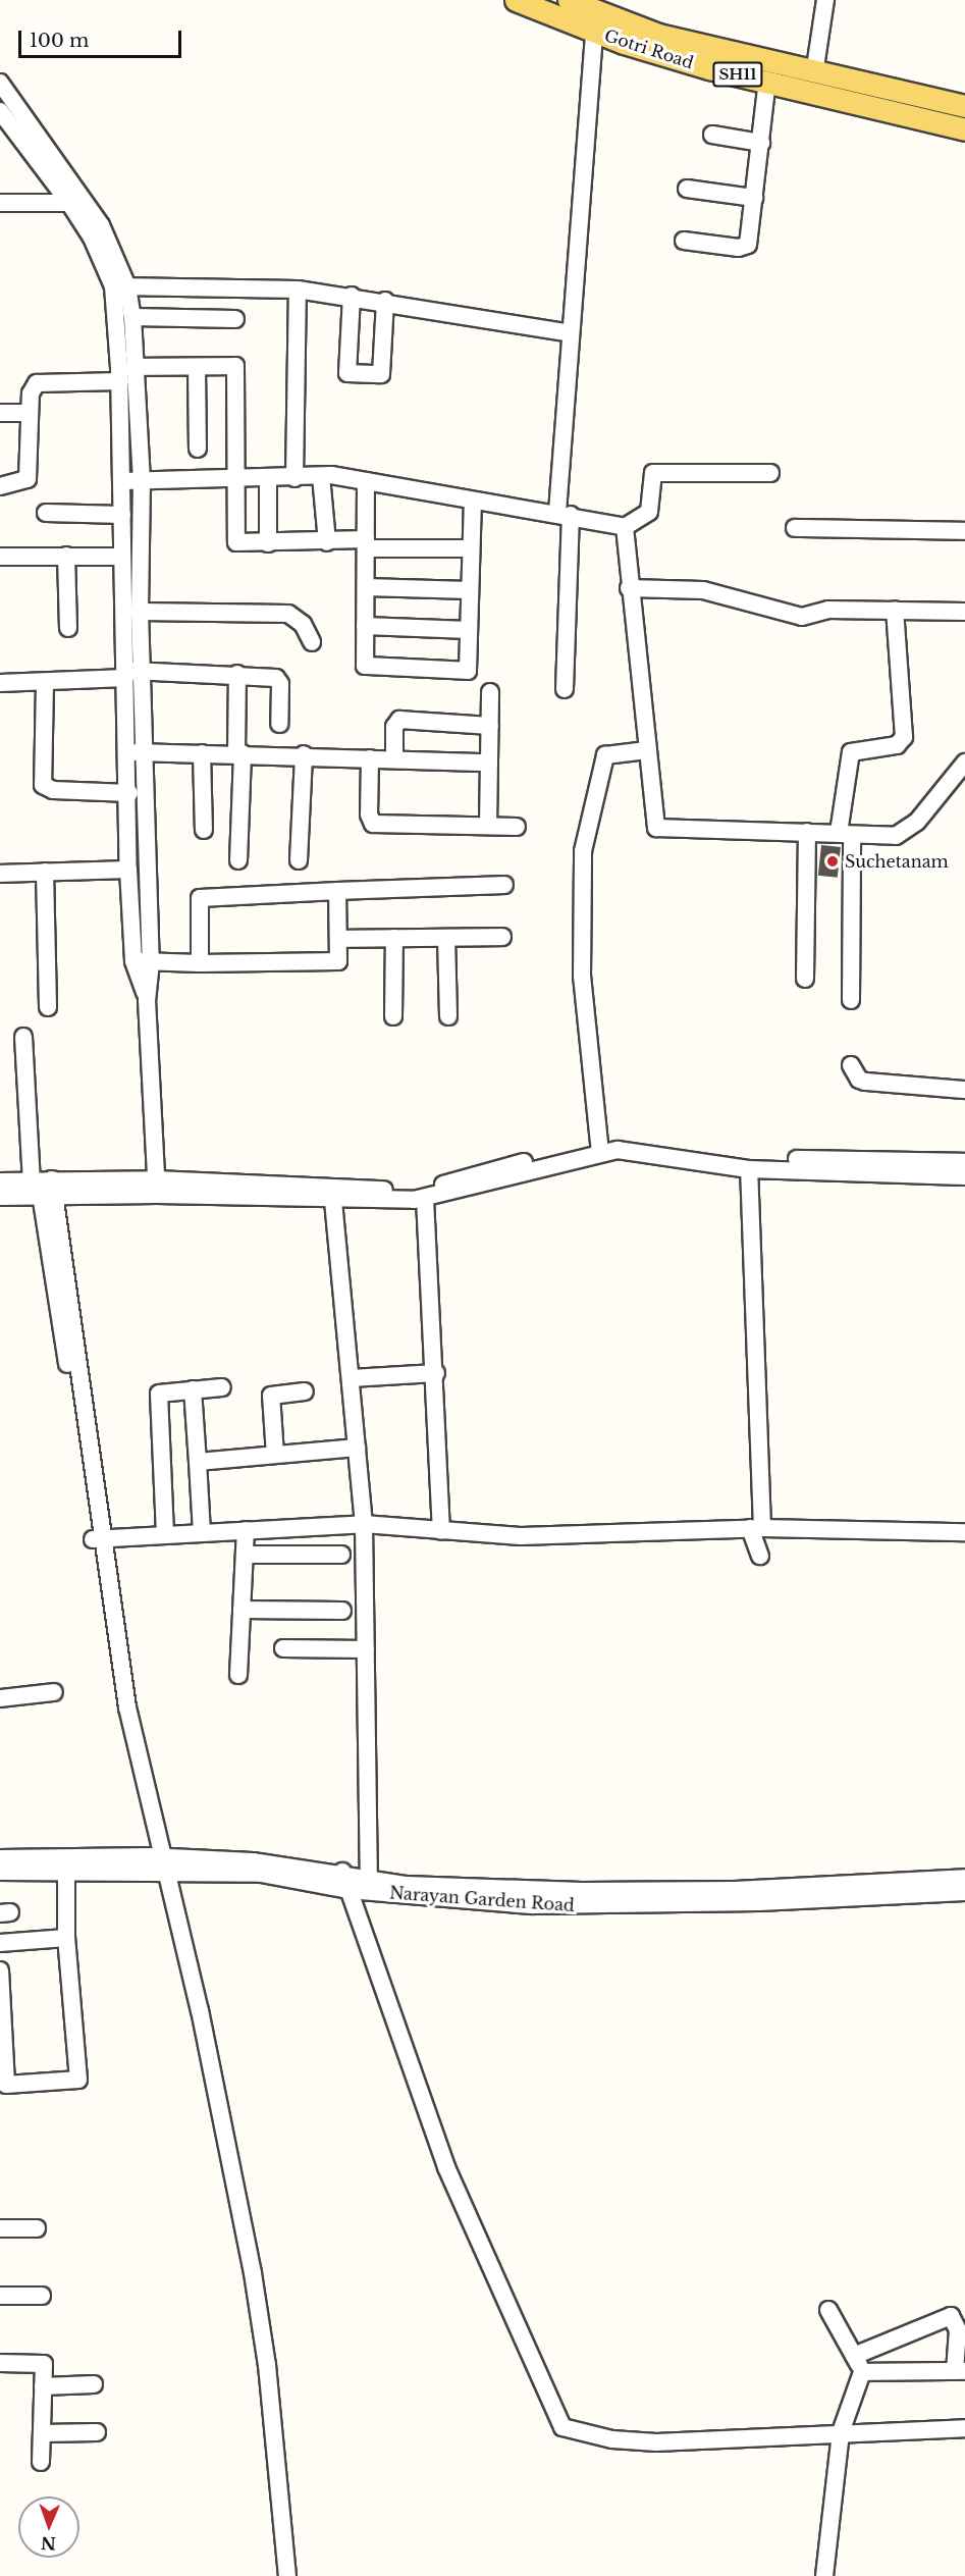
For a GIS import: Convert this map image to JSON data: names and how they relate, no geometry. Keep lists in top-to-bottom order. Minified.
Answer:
{"streets":{"main road":["Gotri Road","SH11"],"street":["Narayan Garden Road"]},"places":["Suchetanam"],"scale_bar":"100 m","north":"bottom"}
